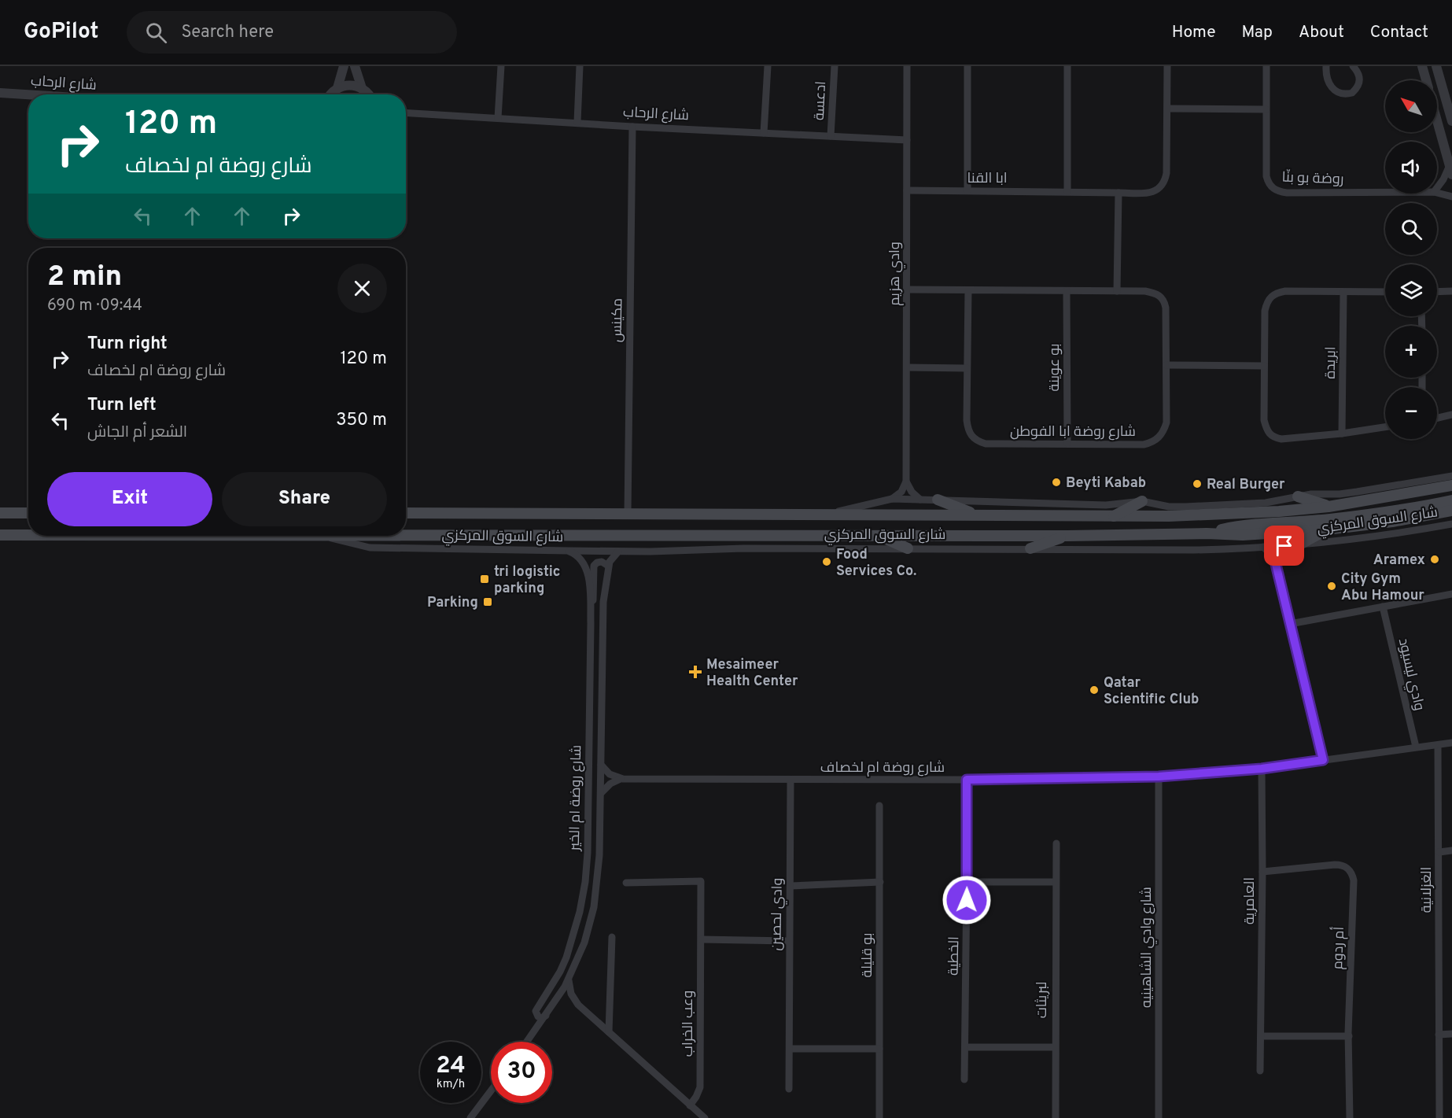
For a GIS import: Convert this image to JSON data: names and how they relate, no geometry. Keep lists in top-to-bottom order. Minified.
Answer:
{"streets":{"main road":["شارع السوق المركزي"],"street":["شارع الرحاب","ادعسة","ابا القنا","روضة بو بنّا","وادي هزيم","مكينس","ابريدة","بو عوينة","شارع روضة ابا الفوطن","وادي ليسيود","شارع روضة ام لخصاف","شارع روضة ام الخير","الغزلانية","العامرية","وادي لحصين","شارع وادي الشاهينيه","أم ردوم","بو قليلة","الخطية","لبريثات","وعب الخراب"]},"crossings":[["شارع الرحاب","ادعسة"],["شارع الرحاب","وادي هزيم"],["شارع الرحاب","مكينس"],["ابا القنا","وادي هزيم"],["وادي هزيم","شارع روضة ابا الفوطن"],["مكينس","شارع السوق المركزي"],["بو عوينة","شارع روضة ابا الفوطن"],["شارع السوق المركزي","شارع روضة ام الخير"],["وادي ليسيود","شارع روضة ام لخصاف"],["شارع روضة ام لخصاف","الغزلانية"],["شارع روضة ام لخصاف","العامرية"],["شارع روضة ام لخصاف","وادي لحصين"],["شارع روضة ام لخصاف","شارع وادي الشاهينيه"],["شارع روضة ام لخصاف","الخطية"],["العامرية","أم ردوم"]],"places":{"other":["Beyti Kabab","Real Burger","Aramex","Food Services Co.","City Gym Abu Hamour","Qatar Scientific Club"],"transit":["tri logistic parking","Parking"],"health":["Mesaimeer Health Center"]},"north":"top left","page":{"header":"GoPilot","search":"Search here","nav":["Home","Map","About","Contact"],"map_buttons":["+","−"],"turn":["120 m","شارع روضة ام لخصاف"],"heading":["2 min","690 m · 09:44"],"list":[{"name":"Turn right","note":"شارع روضة ام لخصاف","value":"120 m"},{"name":"Turn left","note":"الشعر أم الجاش","value":"350 m"}],"buttons":["Exit","Share"],"speed":"24 km/h","limit":"30"}}
